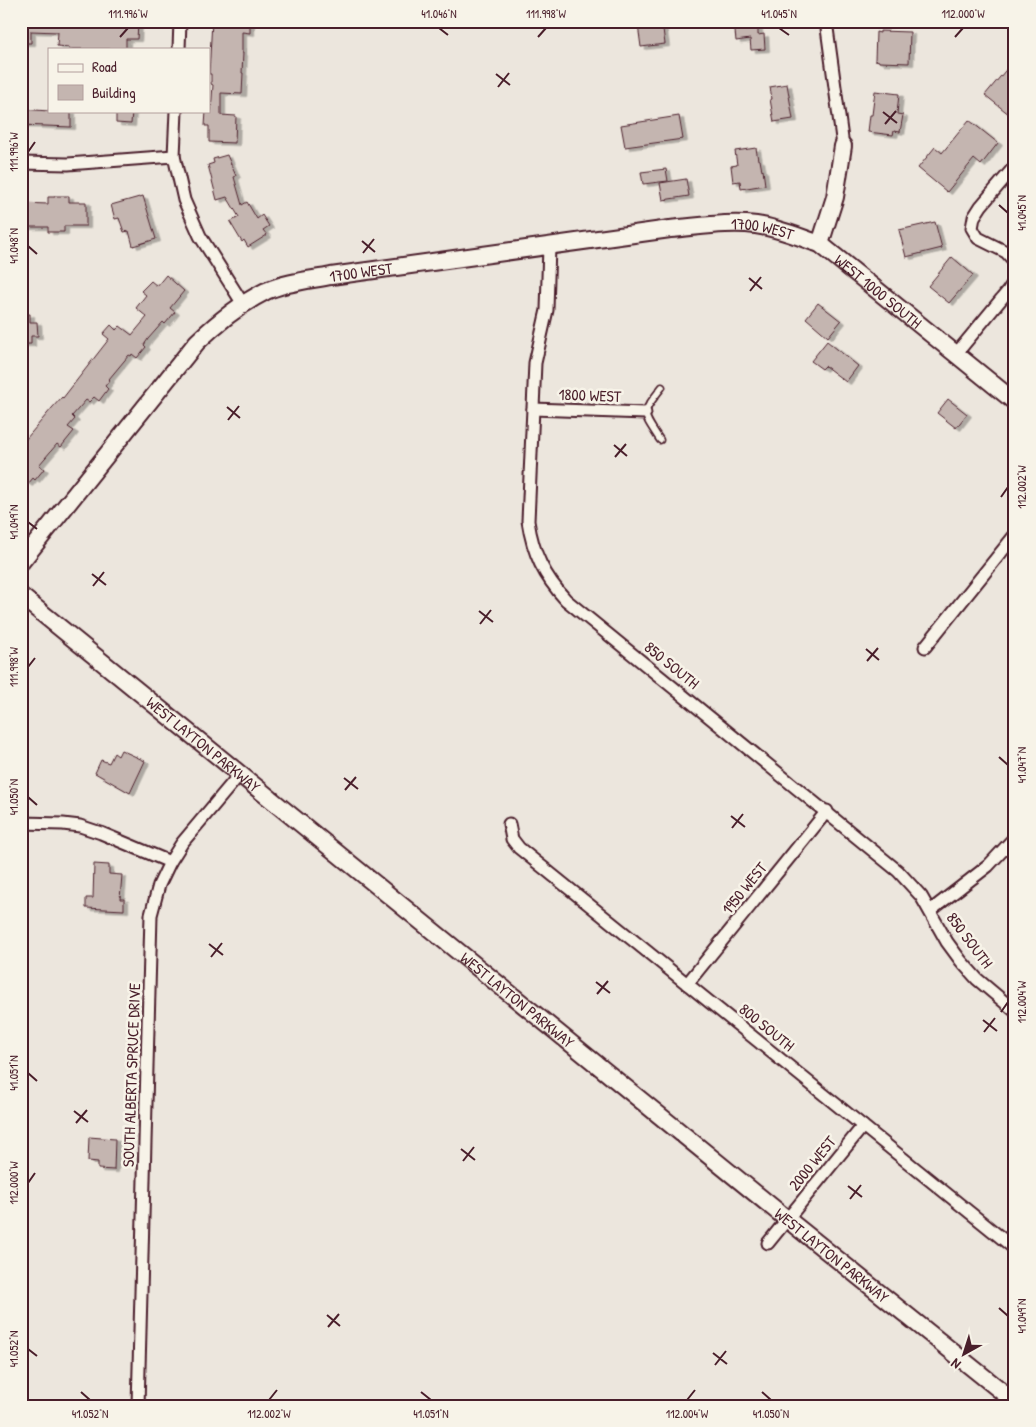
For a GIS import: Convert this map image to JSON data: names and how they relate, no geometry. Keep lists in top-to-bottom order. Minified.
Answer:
{"streets":{"street":["1700 WEST","WEST 1000 SOUTH","1800 WEST","850 SOUTH","WEST LAYTON PARKWAY","1950 WEST","800 SOUTH","SOUTH ALBERTA SPRUCE DRIVE","2000 WEST"]},"crossings":[["1700 WEST","WEST 1000 SOUTH"],["1700 WEST","850 SOUTH"],["1800 WEST","850 SOUTH"],["850 SOUTH","1950 WEST"],["WEST LAYTON PARKWAY","SOUTH ALBERTA SPRUCE DRIVE"],["WEST LAYTON PARKWAY","2000 WEST"],["1950 WEST","800 SOUTH"],["800 SOUTH","2000 WEST"]],"legend":["Road","Building"],"north":"bottom left","coordinates":["111.996°W","41.046°N","111.998°W","41.045°N","112.000°W","41.048°N","112.002°W","41.049°N","41.047°N","41.050°N","112.004°W","41.051°N","41.052°N"]}
